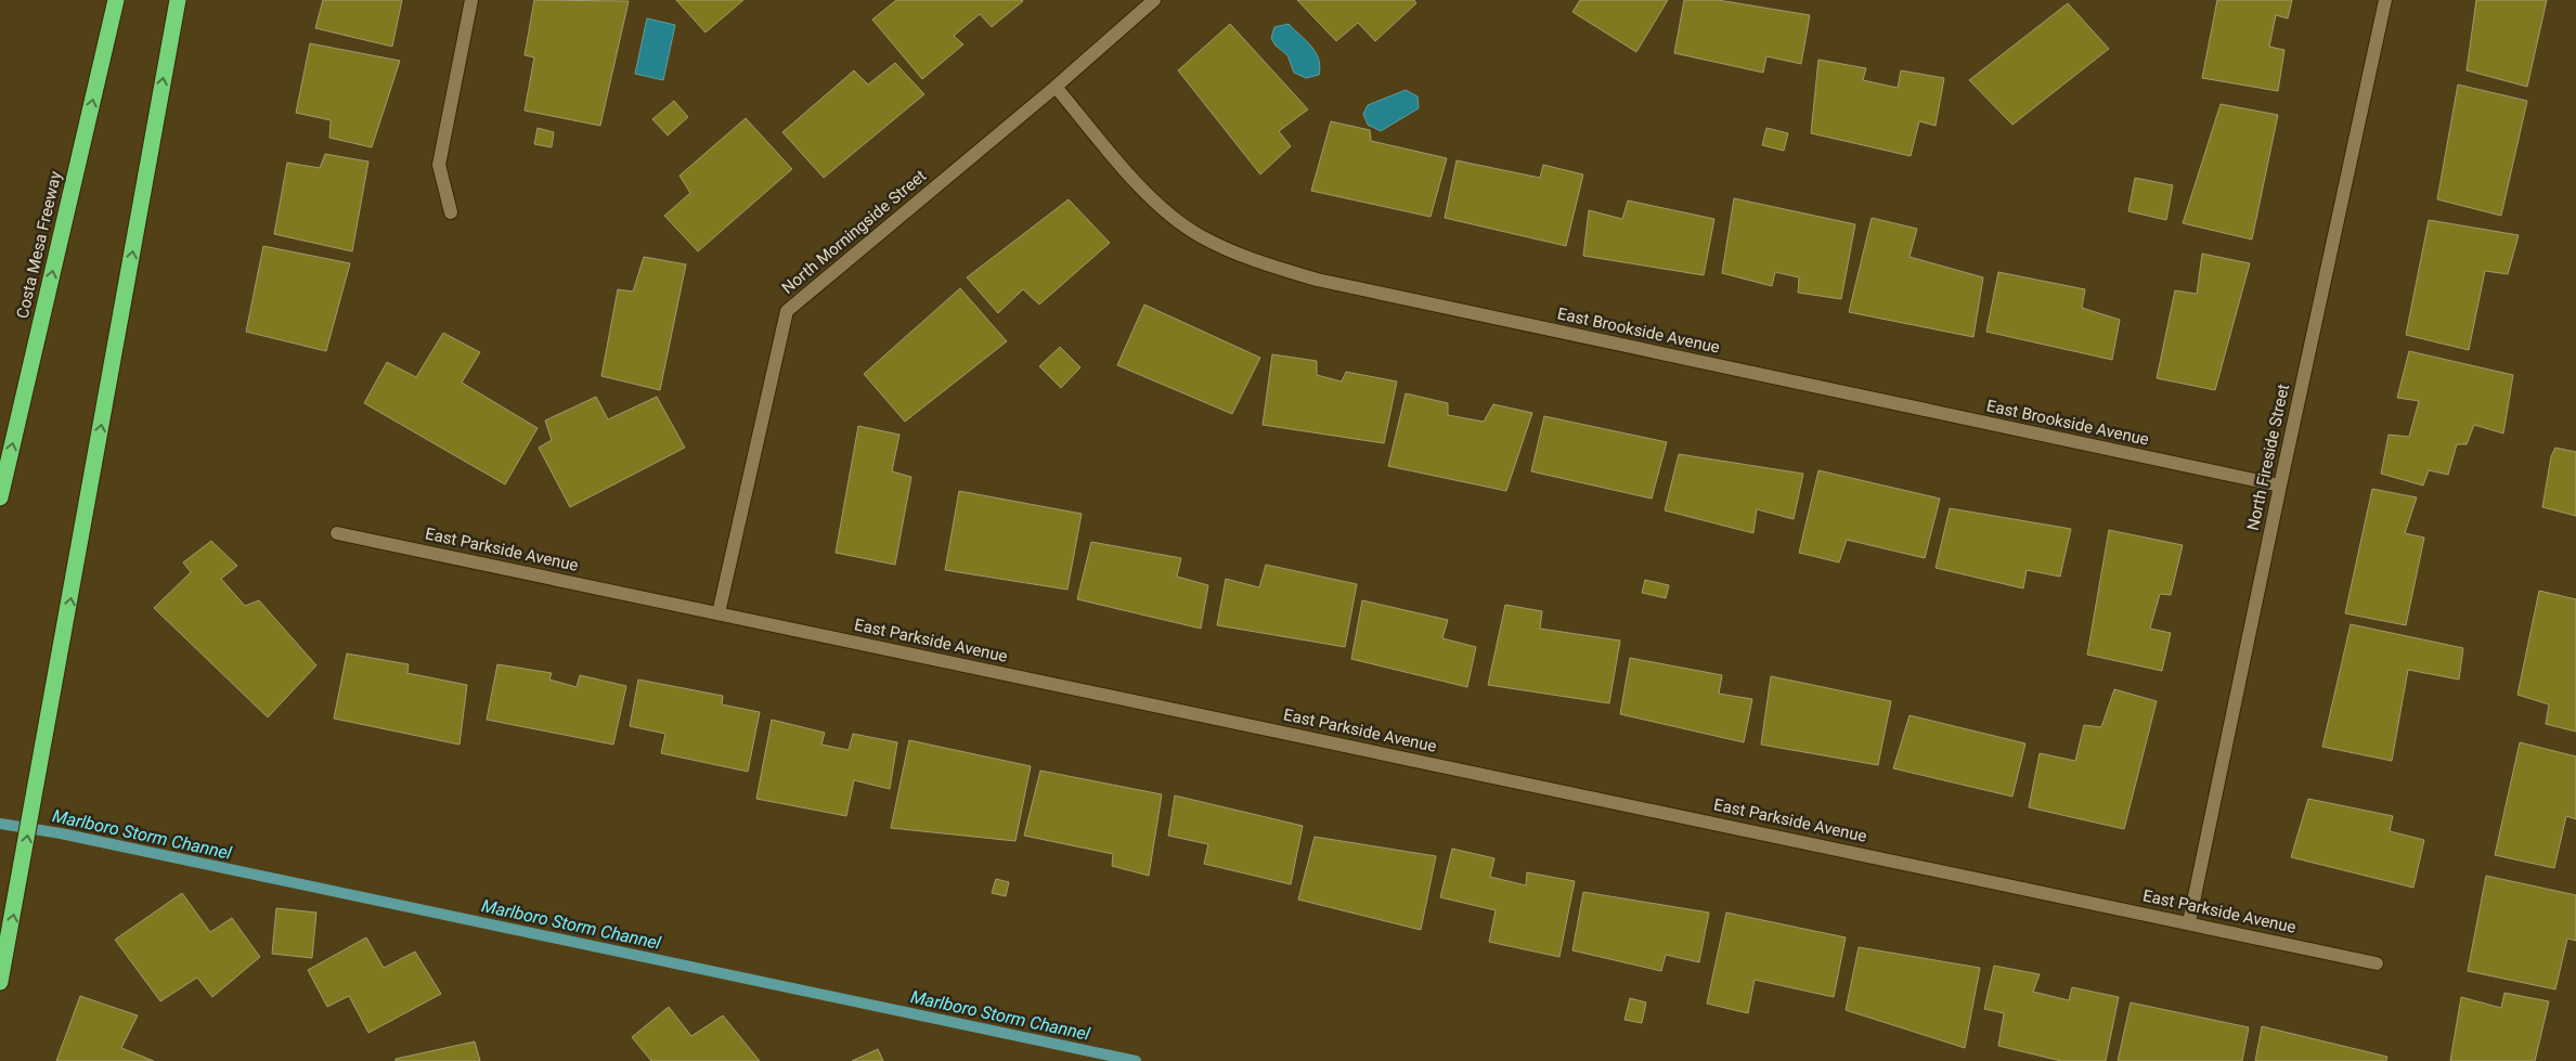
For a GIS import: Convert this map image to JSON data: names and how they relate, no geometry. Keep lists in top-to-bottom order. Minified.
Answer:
{"streets":{"highway":["Costa Mesa Freeway"],"street":["North Morningside Street","East Brookside Avenue","North Fireside Street","East Parkside Avenue"]},"crossings":[["North Morningside Street","East Brookside Avenue"],["North Morningside Street","East Parkside Avenue"],["East Brookside Avenue","North Fireside Street"],["North Fireside Street","East Parkside Avenue"]],"water":["Marlboro Storm Channel"]}
